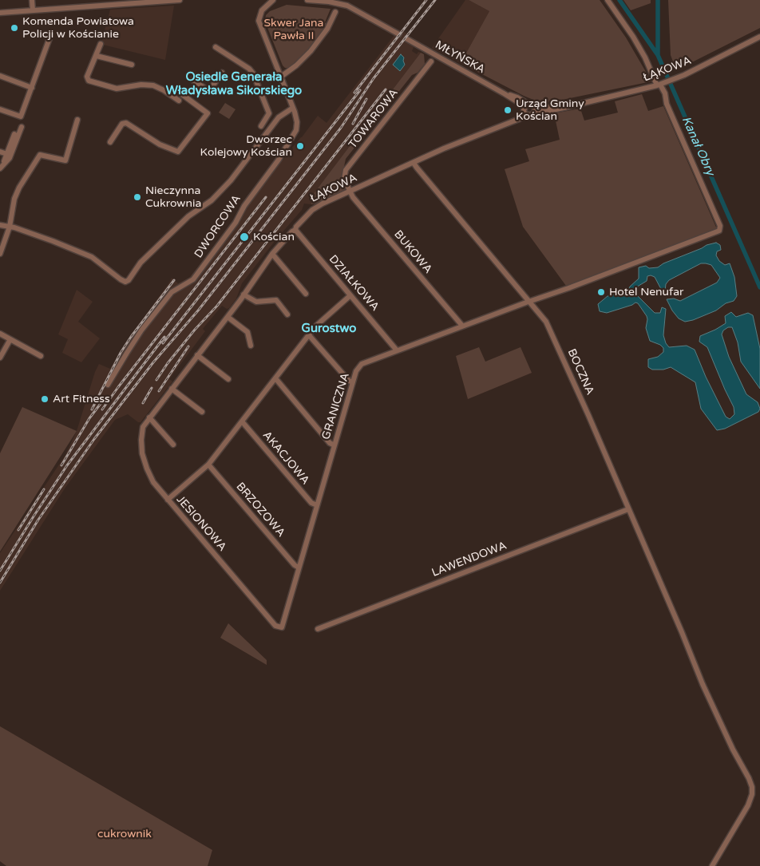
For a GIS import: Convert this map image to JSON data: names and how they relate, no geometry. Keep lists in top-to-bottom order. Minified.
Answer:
{"streets":{"street":["MŁYŃSKA","ŁĄKOWA","TOWAROWA","DWORCOWA","BUKOWA","DZIAŁKOWA","BOCZNA","GRANICZNA","AKACJOWA","BRZOZOWA","JESIONOWA","LAWENDOWA"]},"crossings":[["MŁYŃSKA","ŁĄKOWA"],["ŁĄKOWA","TOWAROWA"],["ŁĄKOWA","BUKOWA"],["ŁĄKOWA","DZIAŁKOWA"],["ŁĄKOWA","BOCZNA"],["ŁĄKOWA","GRANICZNA"],["ŁĄKOWA","JESIONOWA"],["TOWAROWA","BUKOWA"],["BUKOWA","GRANICZNA"],["DZIAŁKOWA","GRANICZNA"],["BOCZNA","GRANICZNA"],["BOCZNA","LAWENDOWA"],["GRANICZNA","AKACJOWA"],["GRANICZNA","BRZOZOWA"],["GRANICZNA","JESIONOWA"]],"districts":["Osiedle Generała Władysława Sikorskiego","Gurostwo"],"water":["Kanał Obry"],"parks":["Skwer Jana Pawła II","cukrownik"],"places":["Komenda Powiatowa Policji w Kościanie","Urząd Gminy Kościan","Dworzec Kolejowy Kościan","Nieczynna Cukrownia","Kościan","Hotel Nenufar","Art Fitness"]}
